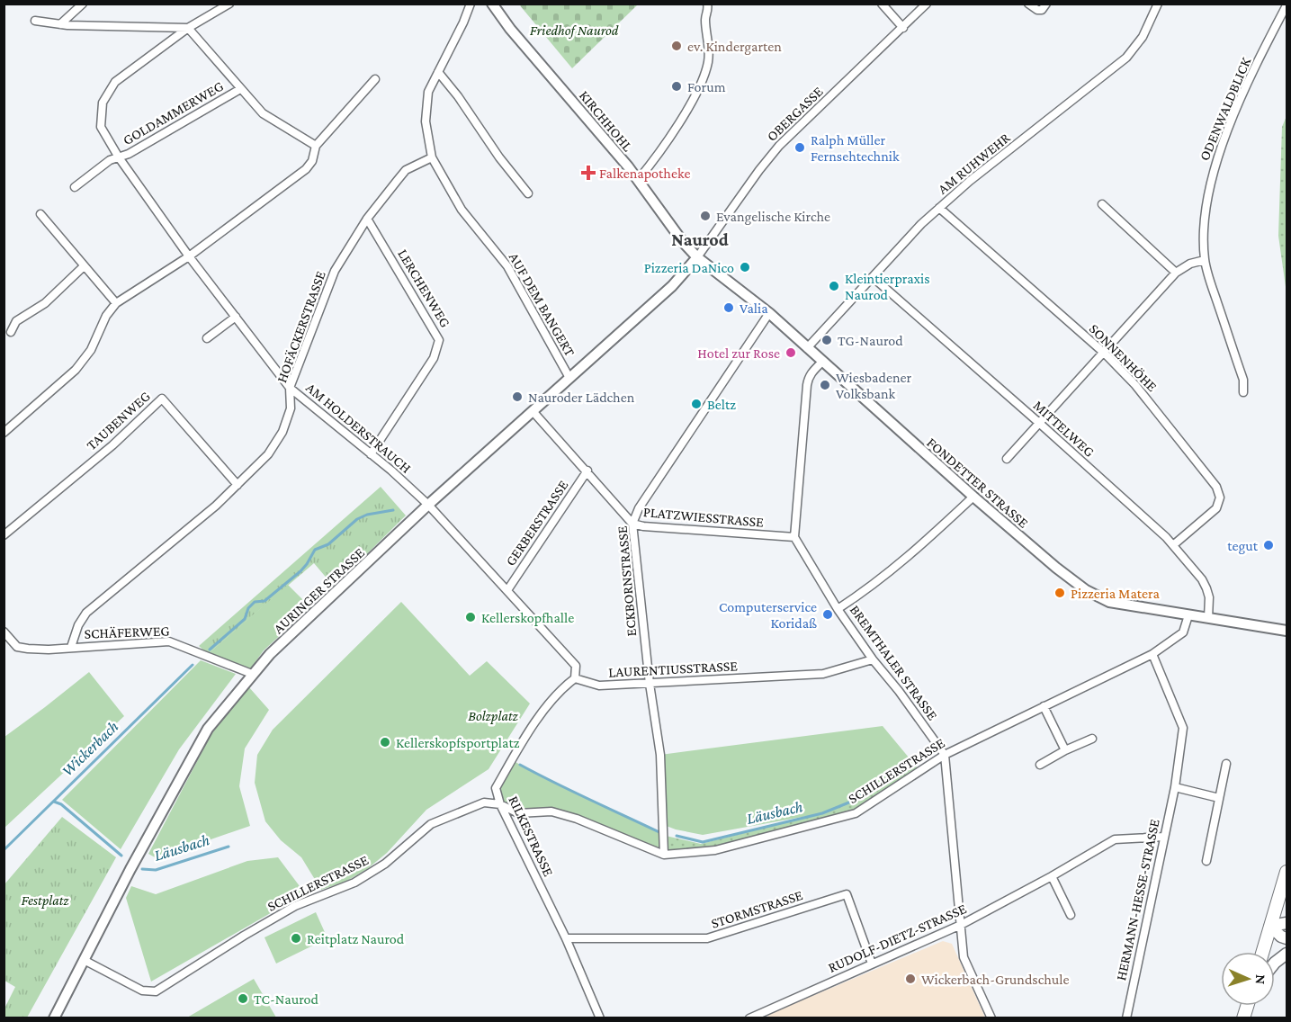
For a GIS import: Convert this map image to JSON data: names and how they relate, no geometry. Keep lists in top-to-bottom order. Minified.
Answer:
{"streets":{"street":["ODENWALDBLICK","GOLDAMMERWEG","OBERGASSE","KIRCHHOHL","AM RUHWEHR","LERCHENWEG","AUF DEM BANGERT","HOFÄCKERSTRASSE","SONNENHÖHE","TAUBENWEG","AM HOLDERSTRAUCH","MITTELWEG","FONDETTER STRASSE","PLATZWIESSTRASSE","GERBERSTRASSE","ECKBORNSTRASSE","AURINGER STRASSE","SCHÄFERWEG","BREMTHALER STRASSE","LAURENTIUSSTRASSE","SCHILLERSTRASSE","RILKESTRASSE","HERMANN-HESSE-STRASSE","STORMSTRASSE","RUDOLF-DIETZ-STRASSE"]},"crossings":[["GOLDAMMERWEG","AM HOLDERSTRAUCH"],["OBERGASSE","KIRCHHOHL"],["OBERGASSE","FONDETTER STRASSE"],["OBERGASSE","AURINGER STRASSE"],["KIRCHHOHL","FONDETTER STRASSE"],["KIRCHHOHL","AURINGER STRASSE"],["AM RUHWEHR","SONNENHÖHE"],["AM RUHWEHR","MITTELWEG"],["AM RUHWEHR","FONDETTER STRASSE"],["LERCHENWEG","HOFÄCKERSTRASSE"],["LERCHENWEG","AM HOLDERSTRAUCH"],["AUF DEM BANGERT","HOFÄCKERSTRASSE"],["AUF DEM BANGERT","AURINGER STRASSE"],["HOFÄCKERSTRASSE","TAUBENWEG"],["HOFÄCKERSTRASSE","AM HOLDERSTRAUCH"],["HOFÄCKERSTRASSE","SCHÄFERWEG"],["SONNENHÖHE","MITTELWEG"],["AM HOLDERSTRAUCH","AURINGER STRASSE"],["MITTELWEG","FONDETTER STRASSE"],["FONDETTER STRASSE","ECKBORNSTRASSE"],["FONDETTER STRASSE","AURINGER STRASSE"],["FONDETTER STRASSE","SCHILLERSTRASSE"],["PLATZWIESSTRASSE","GERBERSTRASSE"],["PLATZWIESSTRASSE","ECKBORNSTRASSE"],["PLATZWIESSTRASSE","AURINGER STRASSE"],["PLATZWIESSTRASSE","BREMTHALER STRASSE"],["ECKBORNSTRASSE","LAURENTIUSSTRASSE"],["ECKBORNSTRASSE","SCHILLERSTRASSE"],["AURINGER STRASSE","SCHÄFERWEG"],["AURINGER STRASSE","SCHILLERSTRASSE"],["BREMTHALER STRASSE","LAURENTIUSSTRASSE"],["BREMTHALER STRASSE","SCHILLERSTRASSE"],["BREMTHALER STRASSE","RUDOLF-DIETZ-STRASSE"],["LAURENTIUSSTRASSE","RILKESTRASSE"],["SCHILLERSTRASSE","RILKESTRASSE"],["SCHILLERSTRASSE","HERMANN-HESSE-STRASSE"],["RILKESTRASSE","STORMSTRASSE"],["HERMANN-HESSE-STRASSE","RUDOLF-DIETZ-STRASSE"],["STORMSTRASSE","RUDOLF-DIETZ-STRASSE"]],"districts":["Naurod"],"water":["Wickerbach","Läusbach"],"parks":["Friedhof Naurod","Bolzplatz","Festplatz"],"places":{"other":["ev. Kindergarten","Forum","Ralph Müller Fernsehtechnik","Evangelische Kirche","Pizzeria DaNico","Kleintierpraxis Naurod","Valia","TG-Naurod","Hotel zur Rose","Wiesbadener Volksbank","Nauroder Lädchen","Beltz","tegut","Pizzeria Matera","Computerservice Koridaß","Kellerskopfhalle","Kellerskopfsportplatz","Reitplatz Naurod","Wickerbach-Grundschule","TC-Naurod"],"health":["Falkenapotheke"]},"north":"right"}
